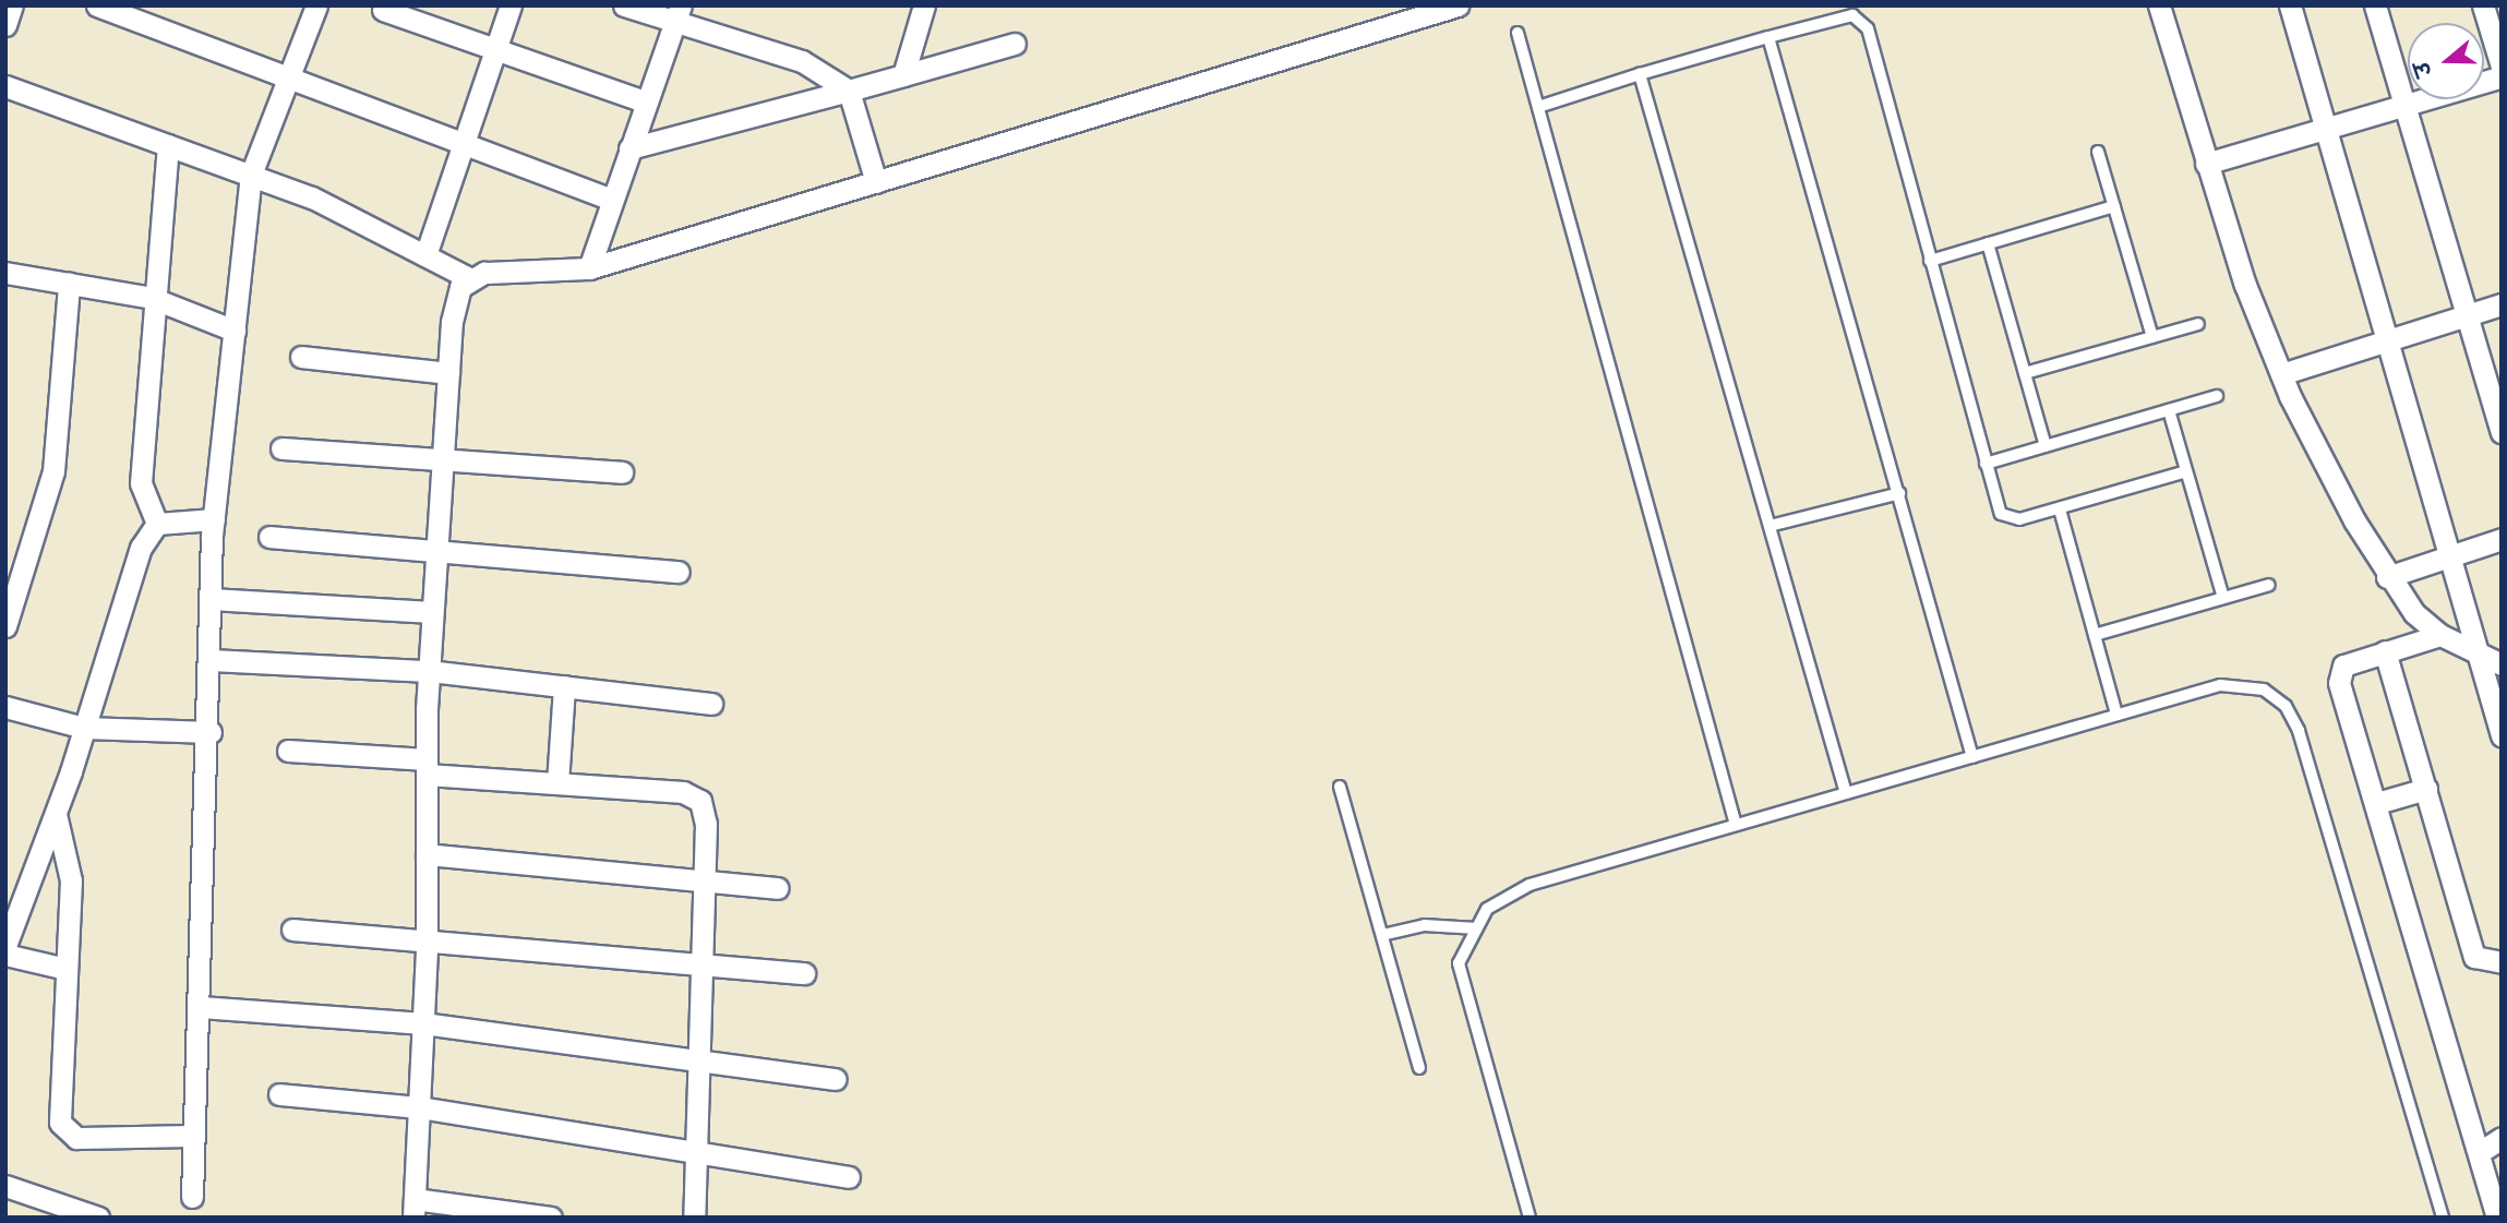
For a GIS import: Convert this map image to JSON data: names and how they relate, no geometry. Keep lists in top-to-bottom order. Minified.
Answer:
{"north":"left"}
